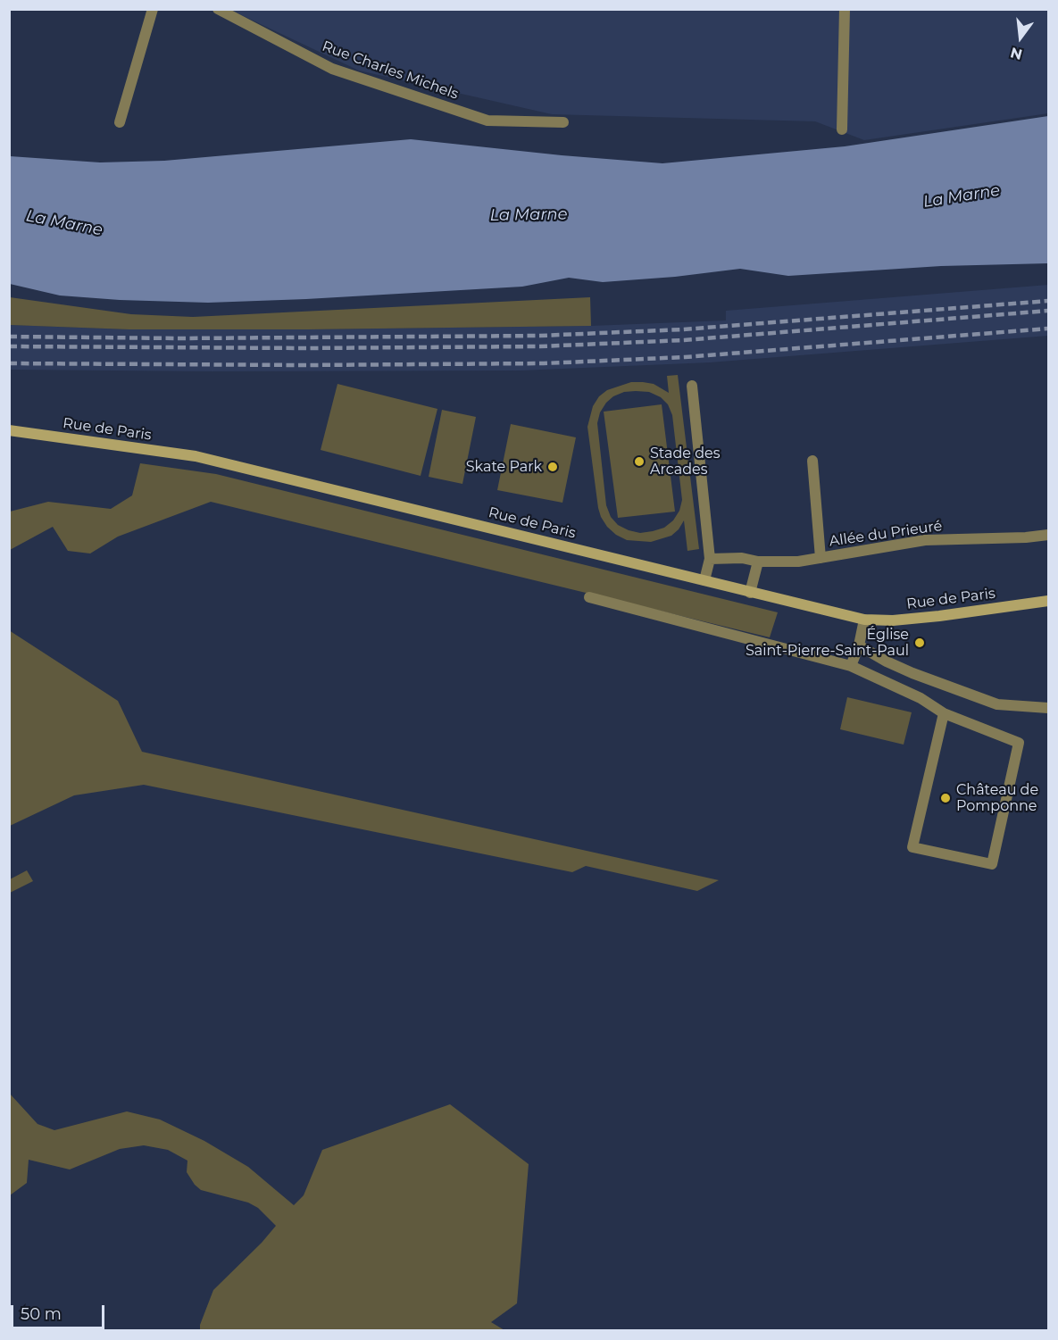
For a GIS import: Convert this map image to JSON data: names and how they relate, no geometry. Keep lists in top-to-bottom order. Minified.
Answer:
{"streets":{"main road":["Rue de Paris"],"street":["Rue Charles Michels","Allée du Prieuré"]},"water":["La Marne"],"places":["Stade des Arcades","Skate Park","Église Saint-Pierre-Saint-Paul","Château de Pomponne"],"scale_bar":"50 m","north":"bottom"}
